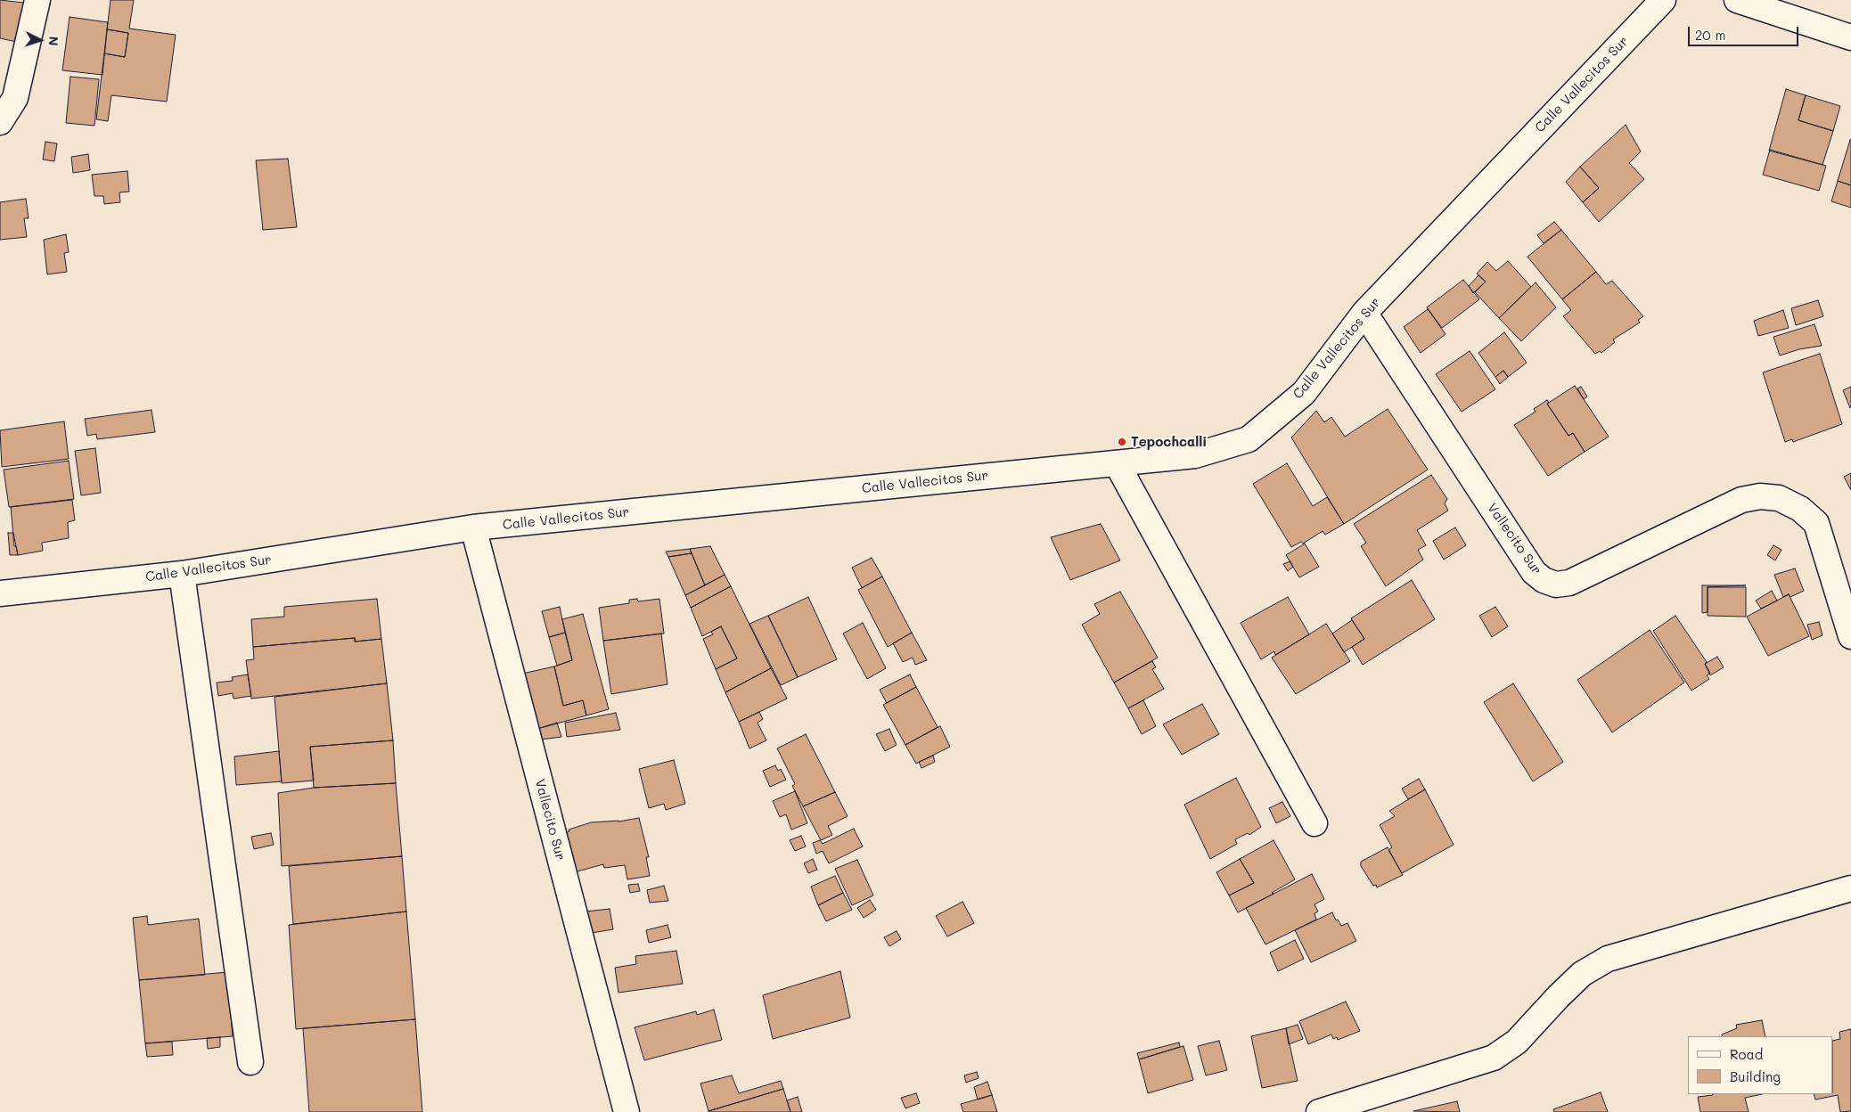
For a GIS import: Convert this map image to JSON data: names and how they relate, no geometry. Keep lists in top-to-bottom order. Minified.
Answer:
{"streets":{"street":["Calle Vallecitos Sur","Vallecito Sur"]},"crossings":[["Calle Vallecitos Sur","Vallecito Sur"]],"places":["Tepochcalli"],"legend":["Road","Building"],"scale_bar":"20 m","north":"right"}
